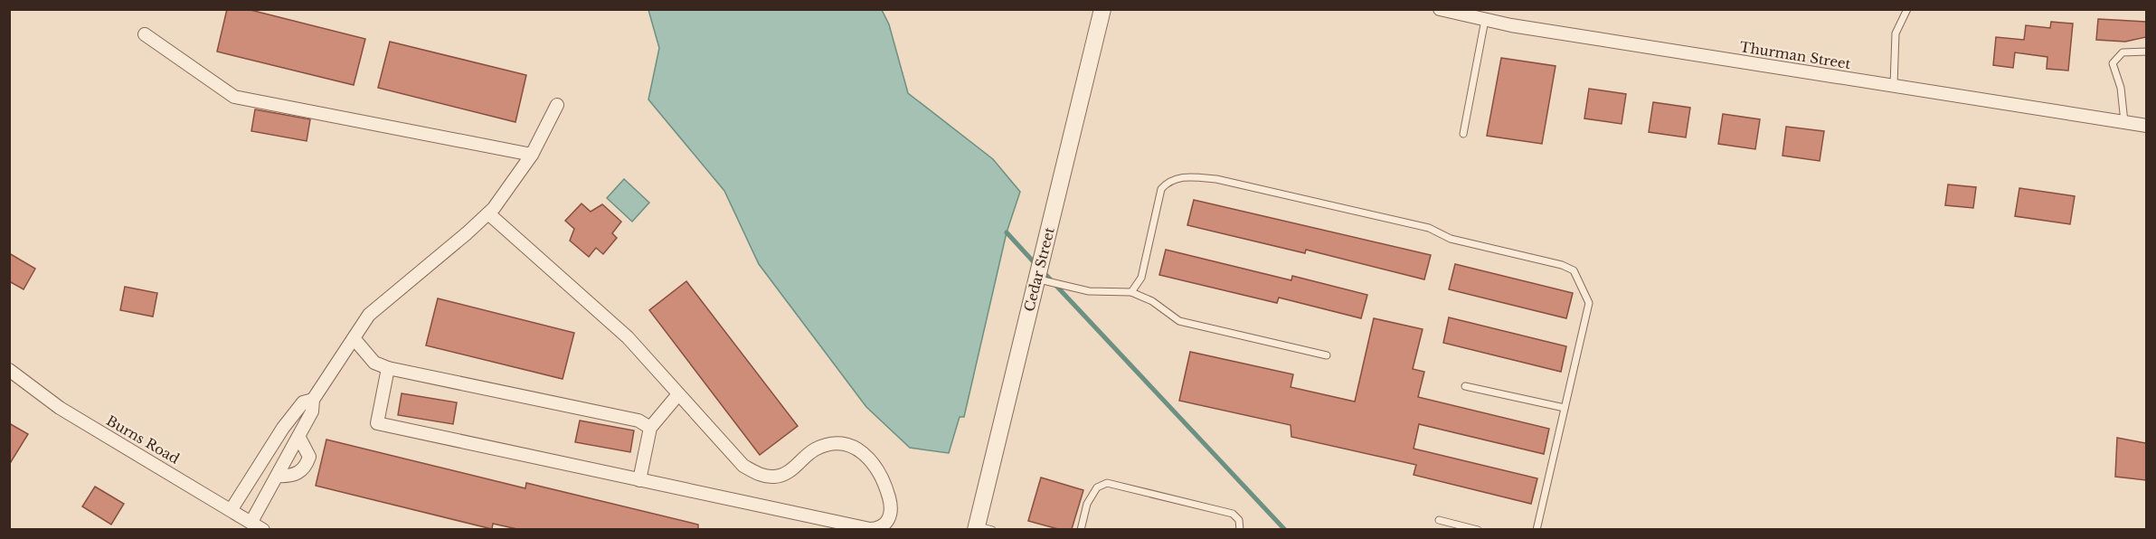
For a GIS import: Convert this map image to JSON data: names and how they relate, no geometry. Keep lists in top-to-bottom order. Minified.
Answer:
{"streets":{"street":["Thurman Street","Cedar Street","Burns Road"]}}
